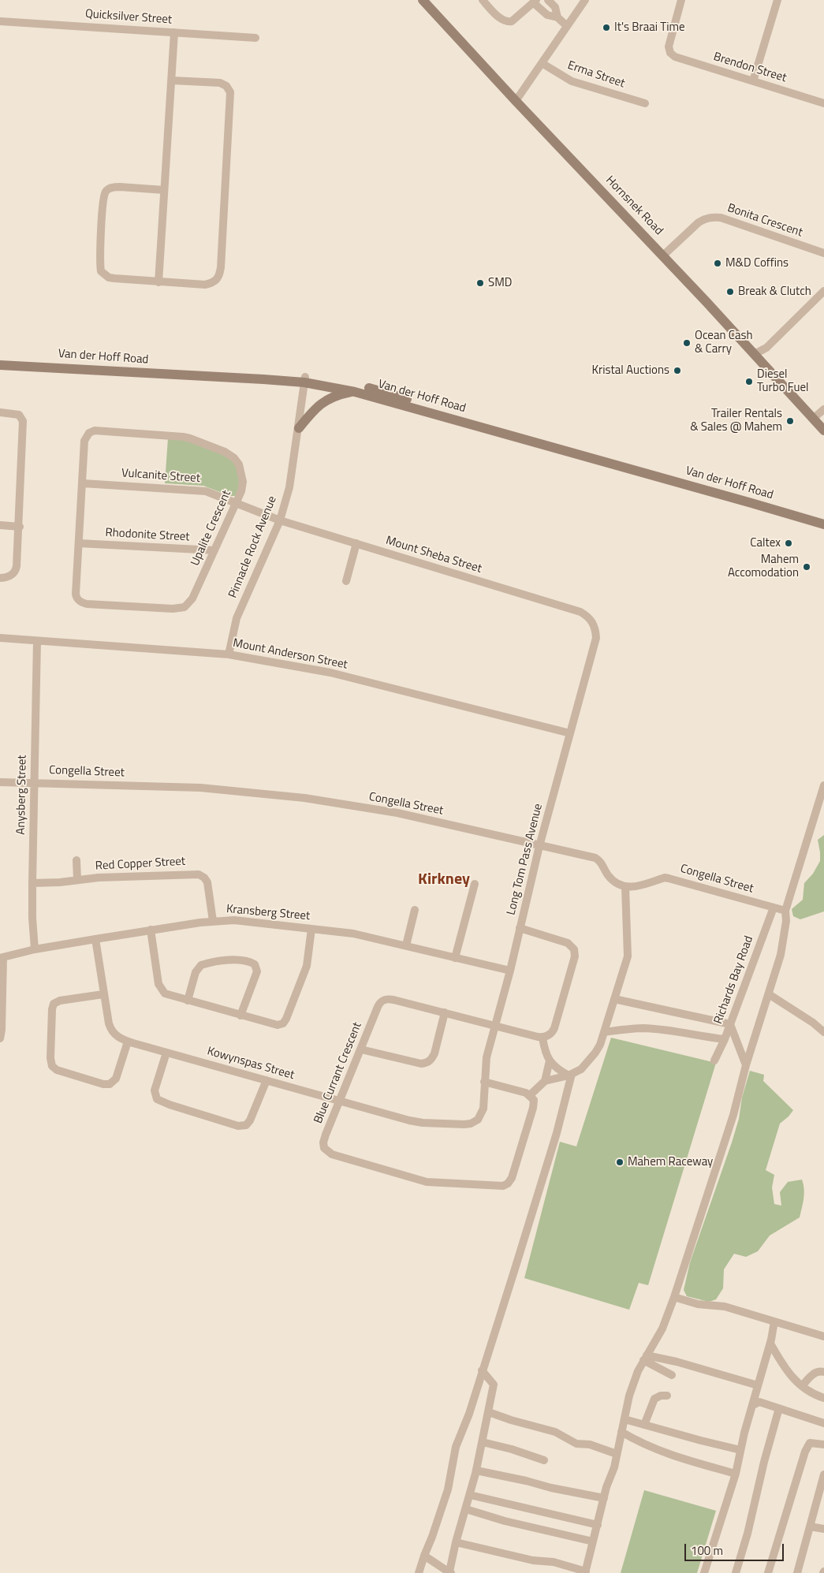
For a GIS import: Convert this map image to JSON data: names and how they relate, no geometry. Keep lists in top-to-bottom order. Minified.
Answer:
{"streets":{"main road":["Hornsnek Road","Van der Hoff Road"],"street":["Quicksilver Street","Brendon Street","Erma Street","Bonita Crescent","Vulcanite Street","Upalite Crescent","Rhodonite Street","Pinnacle Rock Avenue","Mount Sheba Street","Mount Anderson Street","Congella Street","Anysberg Street","Long Tom Pass Avenue","Red Copper Street","Kransberg Street","Richards Bay Road","Kowynspas Street","Blue Currant Crescent"]},"crossings":[["Hornsnek Road","Bonita Crescent"],["Van der Hoff Road","Pinnacle Rock Avenue"],["Vulcanite Street","Upalite Crescent"],["Vulcanite Street","Pinnacle Rock Avenue"],["Vulcanite Street","Mount Sheba Street"],["Upalite Crescent","Rhodonite Street"],["Pinnacle Rock Avenue","Mount Sheba Street"],["Pinnacle Rock Avenue","Mount Anderson Street"],["Mount Sheba Street","Long Tom Pass Avenue"],["Mount Anderson Street","Anysberg Street"],["Mount Anderson Street","Long Tom Pass Avenue"],["Congella Street","Anysberg Street"],["Congella Street","Long Tom Pass Avenue"],["Congella Street","Richards Bay Road"],["Anysberg Street","Red Copper Street"],["Anysberg Street","Kransberg Street"],["Long Tom Pass Avenue","Kransberg Street"],["Long Tom Pass Avenue","Kowynspas Street"],["Long Tom Pass Avenue","Blue Currant Crescent"],["Red Copper Street","Kransberg Street"],["Kransberg Street","Kowynspas Street"],["Kowynspas Street","Blue Currant Crescent"]],"districts":["Kirkney"],"places":["It's Braai Time","M&D Coffins","SMD","Break & Clutch","Ocean Cash & Carry","Kristal Auctions","Diesel Turbo Fuel","Trailer Rentals & Sales @ Mahem","Caltex","Mahem Accomodation","Mahem Raceway"],"scale_bar":"100 m"}
